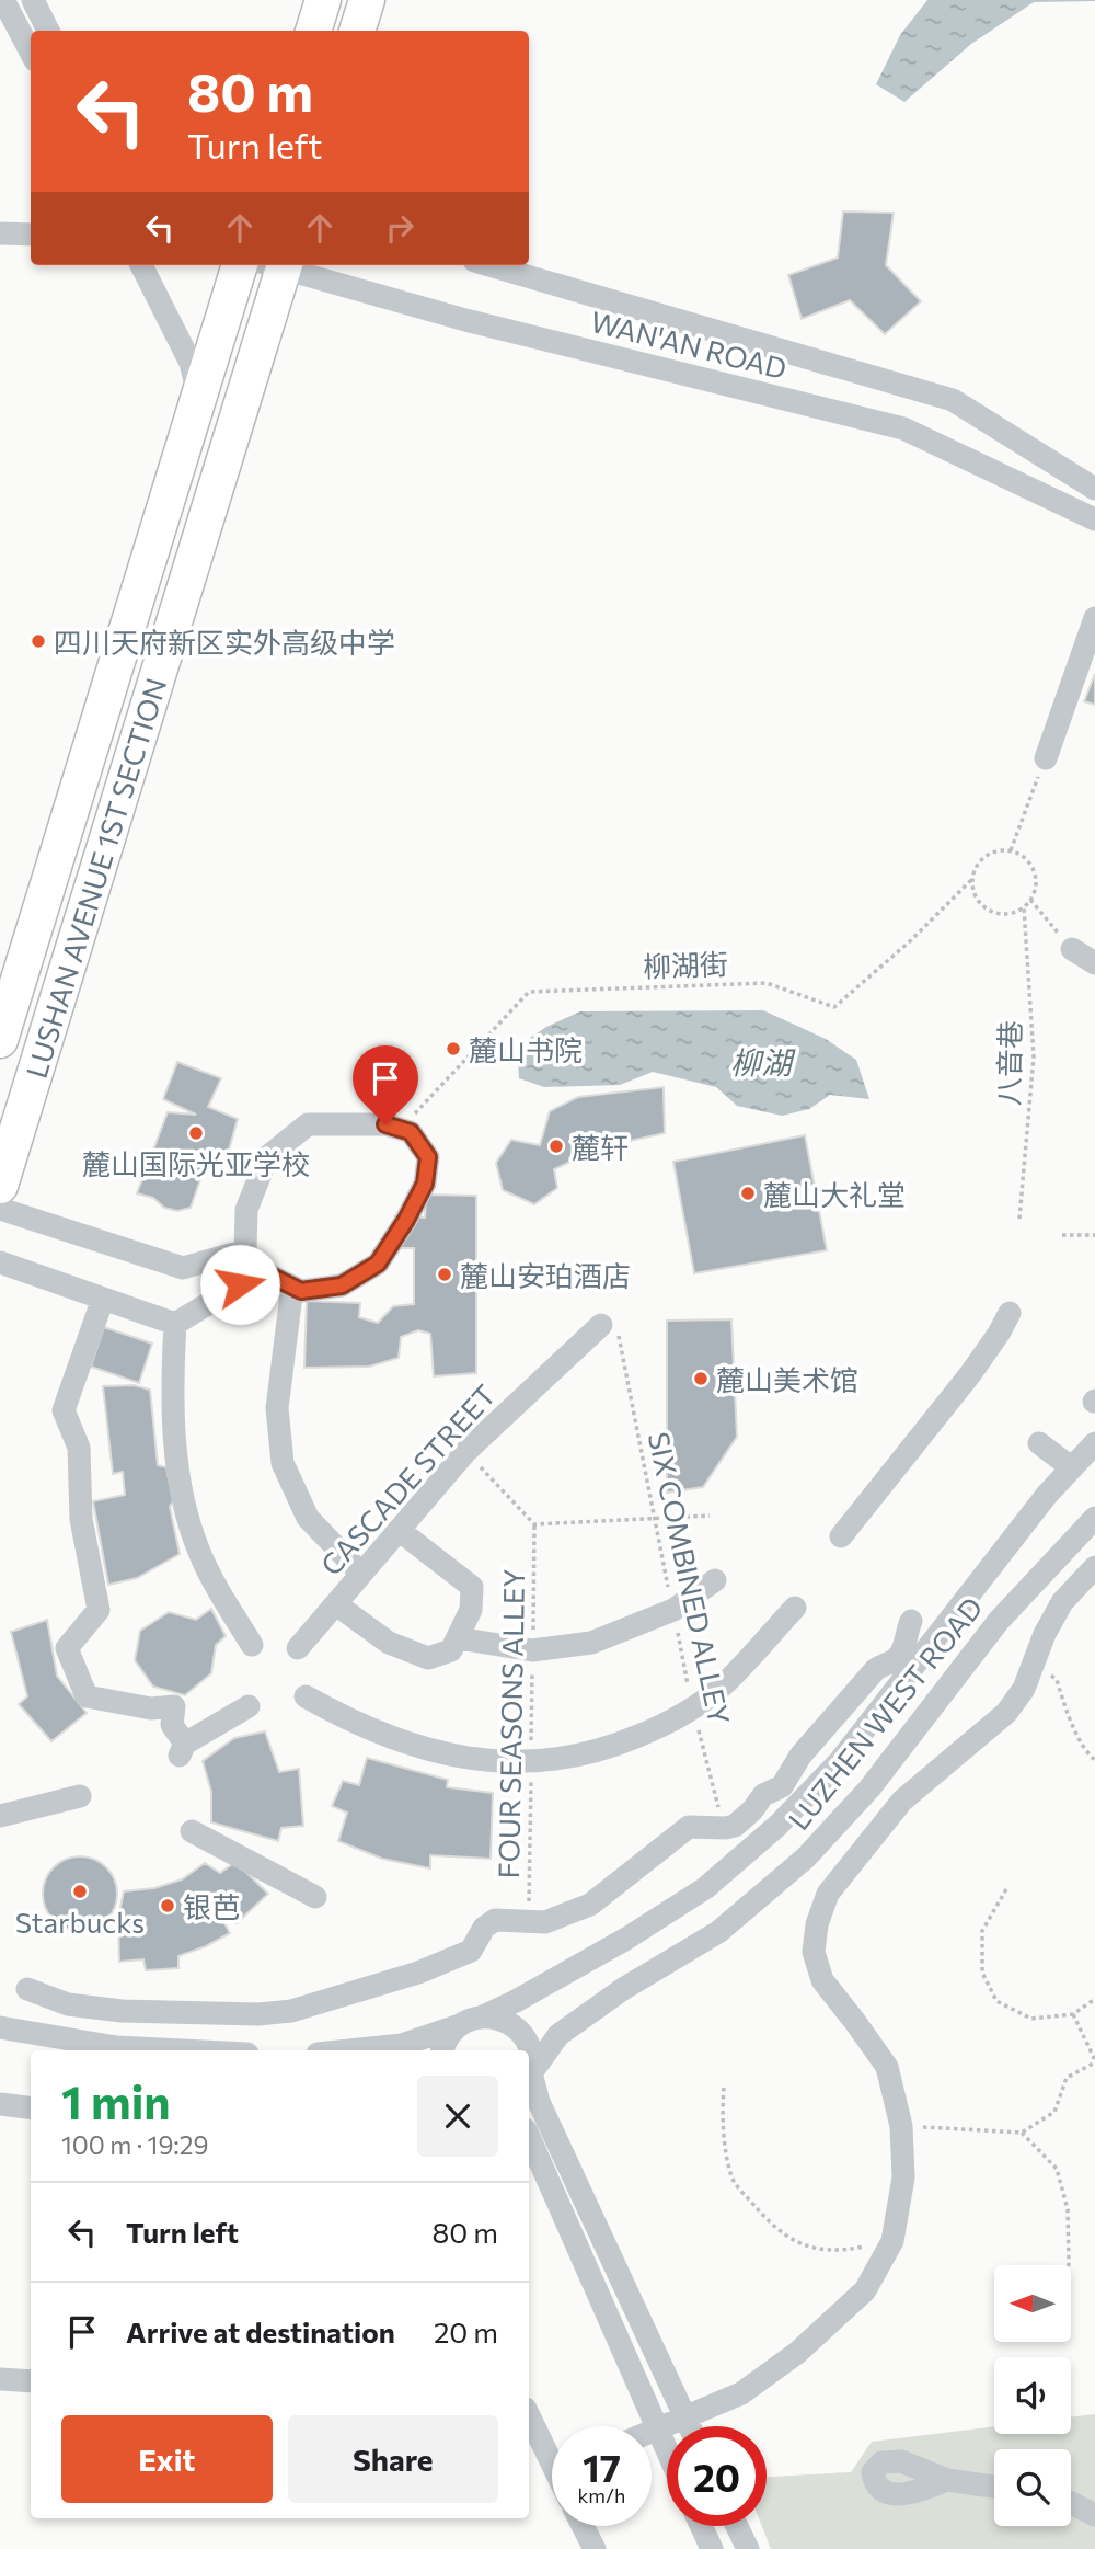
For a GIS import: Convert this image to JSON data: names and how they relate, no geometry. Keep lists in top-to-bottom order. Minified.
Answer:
{"streets":{"highway":["LUSHAN AVENUE 1ST SECTION"],"street":["WAN'AN ROAD","CASCADE STREET","LUZHEN WEST ROAD"],"path":["柳湖街","八音巷","SIX COMBINED ALLEY","FOUR SEASONS ALLEY"]},"crossings":[["柳湖街","八音巷"],["CASCADE STREET","SIX COMBINED ALLEY"]],"water":["柳湖"],"places":["四川天府新区实外高级中学","麓山书院","麓山国际光亚学校","麓轩","麓山大礼堂","麓山安珀酒店","麓山美术馆","Starbucks","银芭"],"north":"left","page":{"turn":["80 m","Turn left"],"heading":["1 min","100 m · 19:29"],"list":[{"name":"Turn left","value":"80 m"},{"name":"Arrive at destination","value":"20 m"}],"buttons":["Exit","Share"],"speed":"17 km/h","limit":"20"}}
